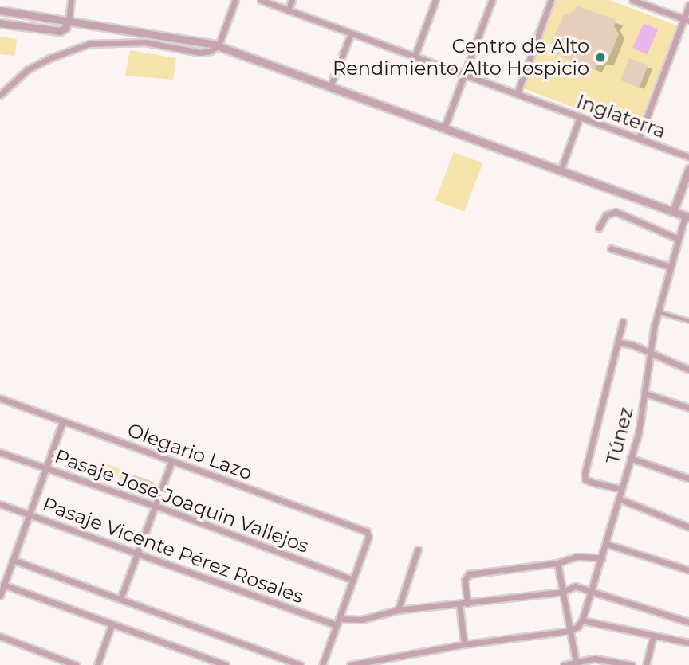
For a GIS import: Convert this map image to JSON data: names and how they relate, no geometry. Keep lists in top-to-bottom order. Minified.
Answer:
{"streets":{"street":["Inglaterra","Túnez","Olegario Lazo","Pasaje Jose Joaquin Vallejos","Pasaje Vicente Pérez Rosales"]},"crossings":[["Olegario Lazo","Pasaje Jose Joaquin Vallejos"]],"places":["Centro de Alto Rendimiento Alto Hospicio"]}
